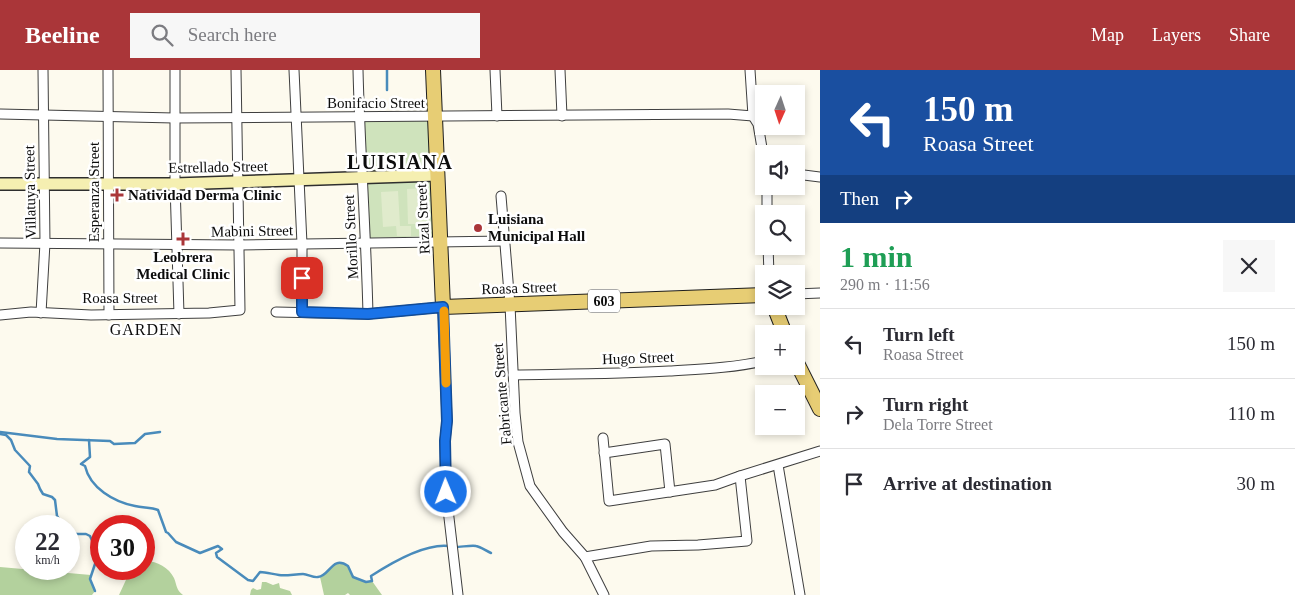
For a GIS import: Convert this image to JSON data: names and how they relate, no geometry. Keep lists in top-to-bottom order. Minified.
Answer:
{"streets":{"main road":["Rizal Street","Roasa Street","603"],"street":["Bonifacio Street","Estrellado Street","Villatuya Street","Esperanza Street","Mabini Street","Morillo Street","Hugo Street","Fabricante Street"]},"crossings":[["Bonifacio Street","Villatuya Street"],["Bonifacio Street","Esperanza Street"],["Bonifacio Street","Rizal Street"],["Bonifacio Street","Morillo Street"],["Estrellado Street","Villatuya Street"],["Estrellado Street","Esperanza Street"],["Estrellado Street","Rizal Street"],["Estrellado Street","Morillo Street"],["Villatuya Street","Mabini Street"],["Villatuya Street","Roasa Street"],["Esperanza Street","Mabini Street"],["Esperanza Street","Roasa Street"],["Rizal Street","Mabini Street"],["Rizal Street","Roasa Street"],["Mabini Street","Morillo Street"],["Mabini Street","Roasa Street"],["Mabini Street","Fabricante Street"],["Morillo Street","Roasa Street"],["Roasa Street","Fabricante Street"],["Hugo Street","Fabricante Street"]],"districts":["LUISIANA","GARDEN"],"places":{"health":["Natividad Derma Clinic","Leobrera Medical Clinic"],"other":["Luisiana Municipal Hall"]},"north":"bottom","page":{"header":"Beeline","search":"Search here","nav":["Map","Layers","Share"],"turn":["150 m","Roasa Street"],"map_buttons":["+","−"],"then":"Then","heading":["1 min","290 m · 11:56"],"list":[{"name":"Turn left","note":"Roasa Street","value":"150 m"},{"name":"Turn right","note":"Dela Torre Street","value":"110 m"},{"name":"Arrive at destination","value":"30 m"}],"speed":"22 km/h","limit":"30"}}
